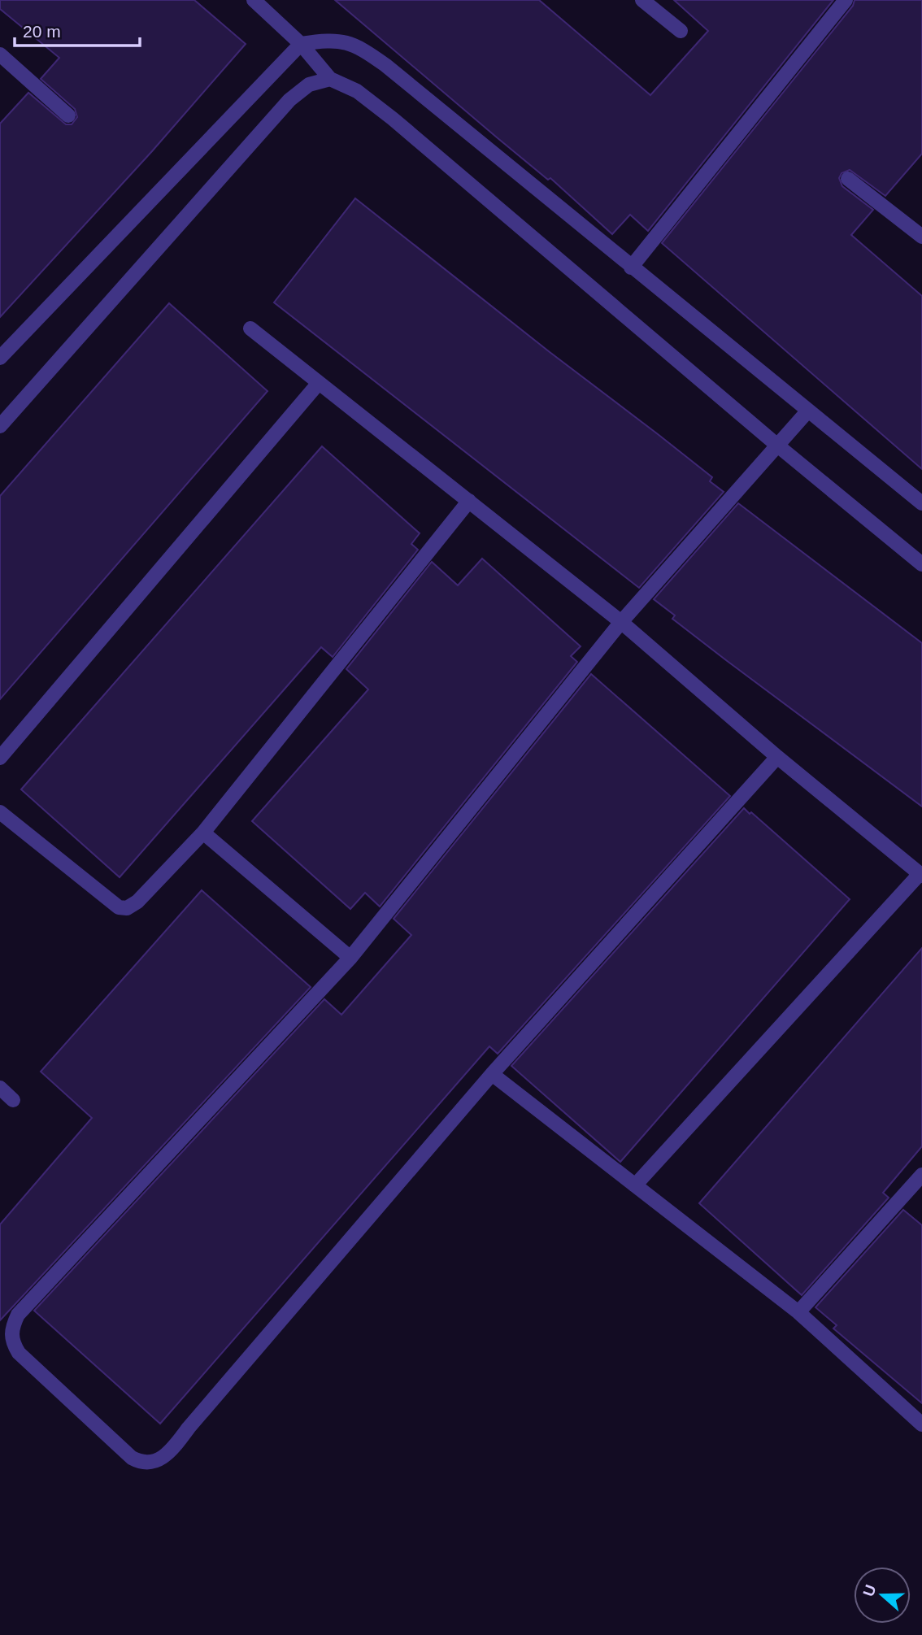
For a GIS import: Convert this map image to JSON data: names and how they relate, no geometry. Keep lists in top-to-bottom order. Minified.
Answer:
{"scale_bar":"20 m","north":"left"}
